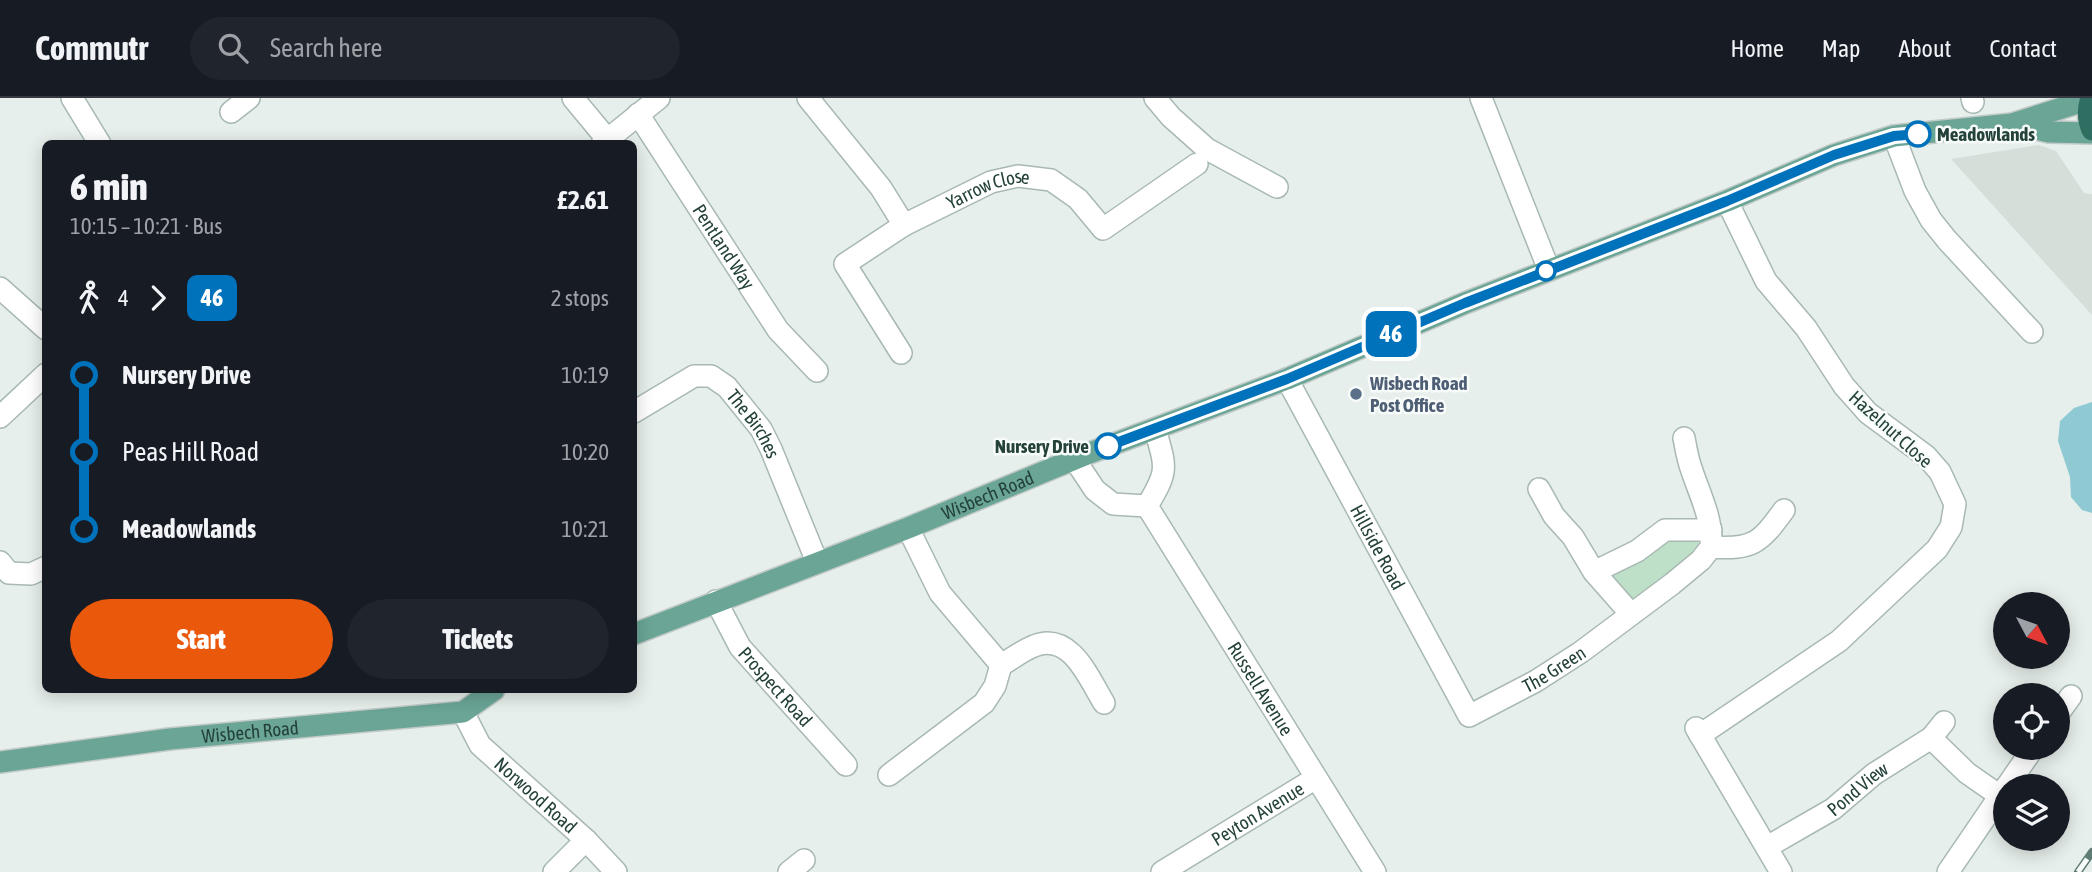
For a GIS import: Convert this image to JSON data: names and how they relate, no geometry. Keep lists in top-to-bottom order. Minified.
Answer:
{"streets":{"main road":["Wisbech Road"],"street":["Yarrow Close","Pentland Way","The Birches","Hazelnut Close","Hillside Road","The Green","Prospect Road","Russell Avenue","Pond View","Norwood Road","Peyton Avenue"]},"crossings":[["The Birches","Wisbech Road"],["Hazelnut Close","Wisbech Road"],["Hazelnut Close","Pond View"],["Wisbech Road","Hillside Road"],["Wisbech Road","Prospect Road"],["Wisbech Road","Norwood Road"],["Hillside Road","The Green"],["Russell Avenue","Peyton Avenue"]],"places":["Meadowlands","Wisbech Road Post Office","Nursery Drive"],"lines":["bus line 46"],"north":"bottom right","page":{"header":"Commutr","search":"Search here","nav":["Home","Map","About","Contact"],"on_map":"46","heading":["6 min","10:15 – 10:21 · Bus","£2.61"],"legs":["4","46","2 stops"],"list":[{"name":"Nursery Drive","value":"10:19"},{"name":"Peas Hill Road","value":"10:20"},{"name":"Meadowlands","value":"10:21"}],"buttons":["Start","Tickets"]}}
